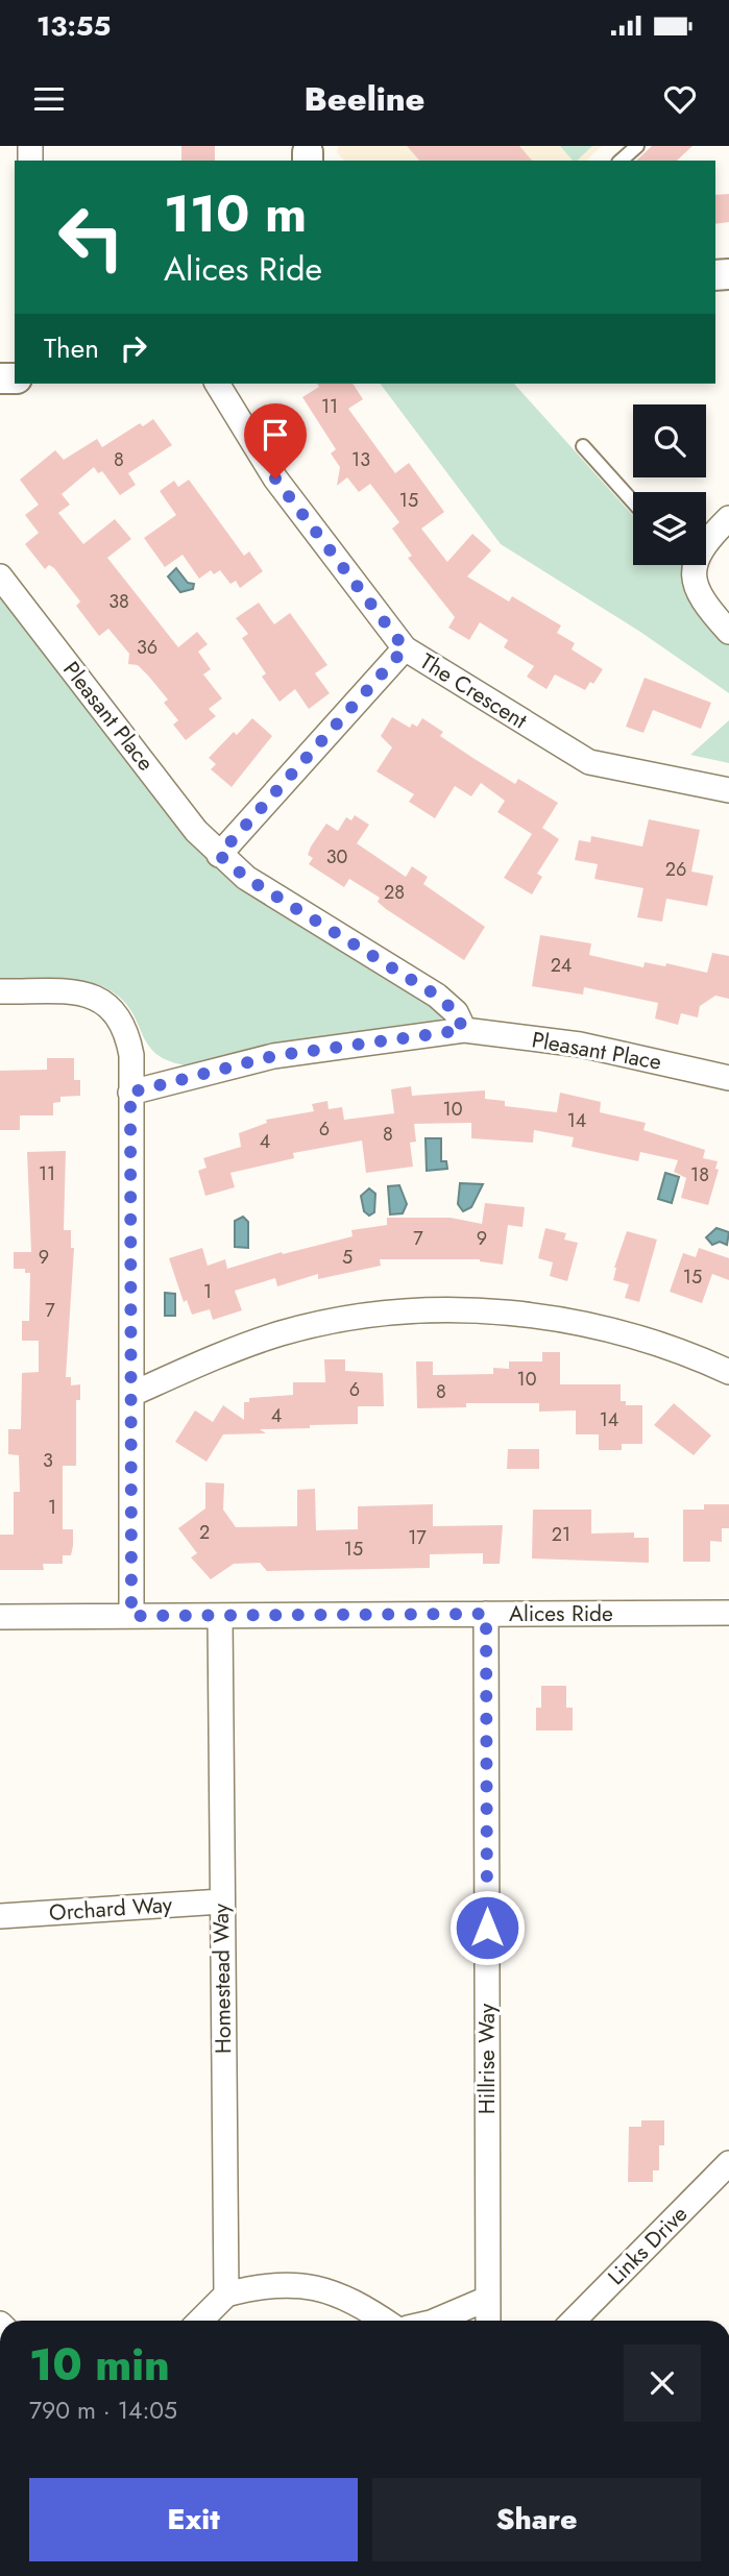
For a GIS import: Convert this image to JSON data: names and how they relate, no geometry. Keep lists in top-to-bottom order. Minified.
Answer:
{"streets":{"street":["The Crescent","Pleasant Place","Alices Ride","Orchard Way","Homestead Way","Hillrise Way","Links Drive"]},"crossings":[["Alices Ride","Homestead Way"],["Alices Ride","Hillrise Way"],["Orchard Way","Homestead Way"]],"house_numbers":["11","8","13","15","38","36","30","26","28","24","10","14","6","8","4","11","18","7","9","9","5","15","1","7","10","6","8","4","14","3","1","2","21","17","15"],"page":{"status":"13:55","header":"Beeline","turn":["110 m","Alices Ride"],"then":"Then","heading":["10 min","790 m · 14:05"],"buttons":["Exit","Share"]}}
